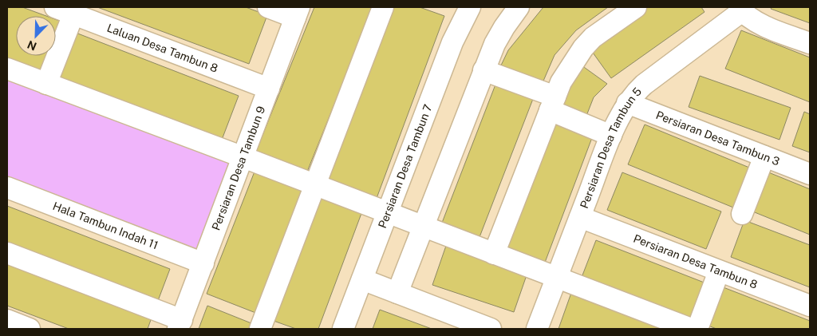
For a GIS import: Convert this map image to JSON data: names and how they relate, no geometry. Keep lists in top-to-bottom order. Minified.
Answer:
{"streets":{"street":["Laluan Desa Tambun 8","Persiaran Desa Tambun 3","Persiaran Desa Tambun 5","Persiaran Desa Tambun 7","Persiaran Desa Tambun 9","Hala Tambun Indah 11","Persiaran Desa Tambun 8"]},"crossings":[["Laluan Desa Tambun 8","Persiaran Desa Tambun 9"],["Persiaran Desa Tambun 3","Persiaran Desa Tambun 5"],["Persiaran Desa Tambun 5","Persiaran Desa Tambun 8"],["Persiaran Desa Tambun 9","Hala Tambun Indah 11"]],"north":"bottom left"}
